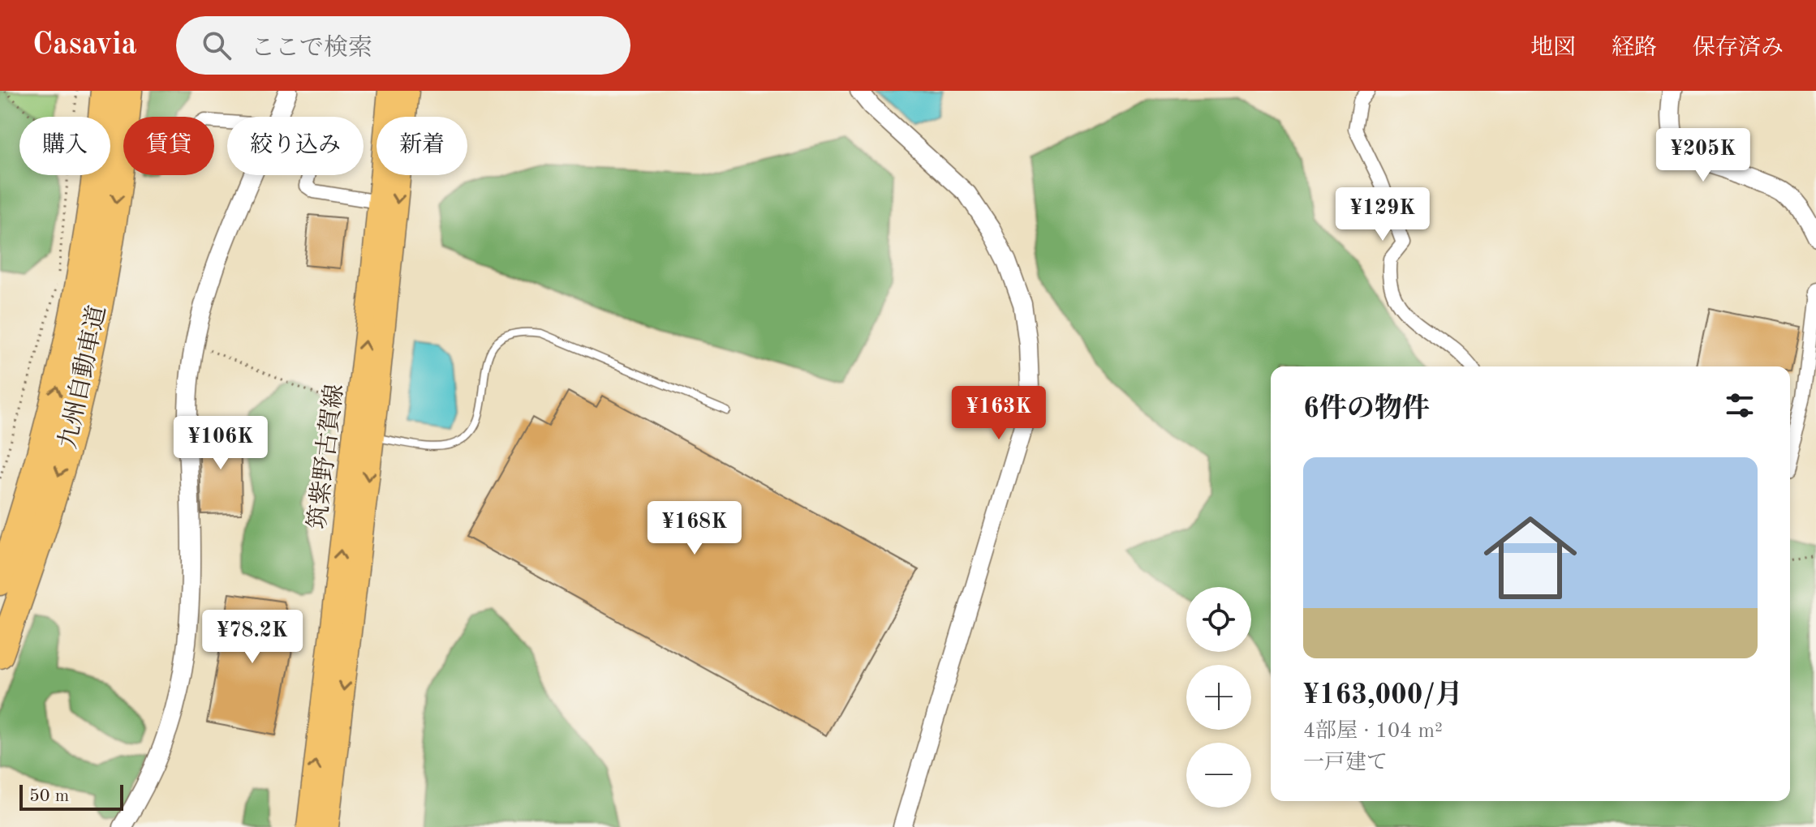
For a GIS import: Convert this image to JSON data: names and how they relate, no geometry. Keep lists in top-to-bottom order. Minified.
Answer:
{"streets":{"highway":["九州自動車道"],"main road":["筑紫野古賀線"]},"scale_bar":"50 m","page":{"header":"Casavia","search":"ここで検索","nav":["地図","経路","保存済み"],"chip":["購入","賃貸","絞り込み","新着"],"price":["¥205K","¥129K","¥163K","¥106K","¥168K","¥78.2K"],"heading":"6件の物件","list":[{"name":"¥163,000/月","note":"4部屋 · 104 m² · 一戸建て"}],"map_buttons":["+","−"],"scale":"50 m"}}
